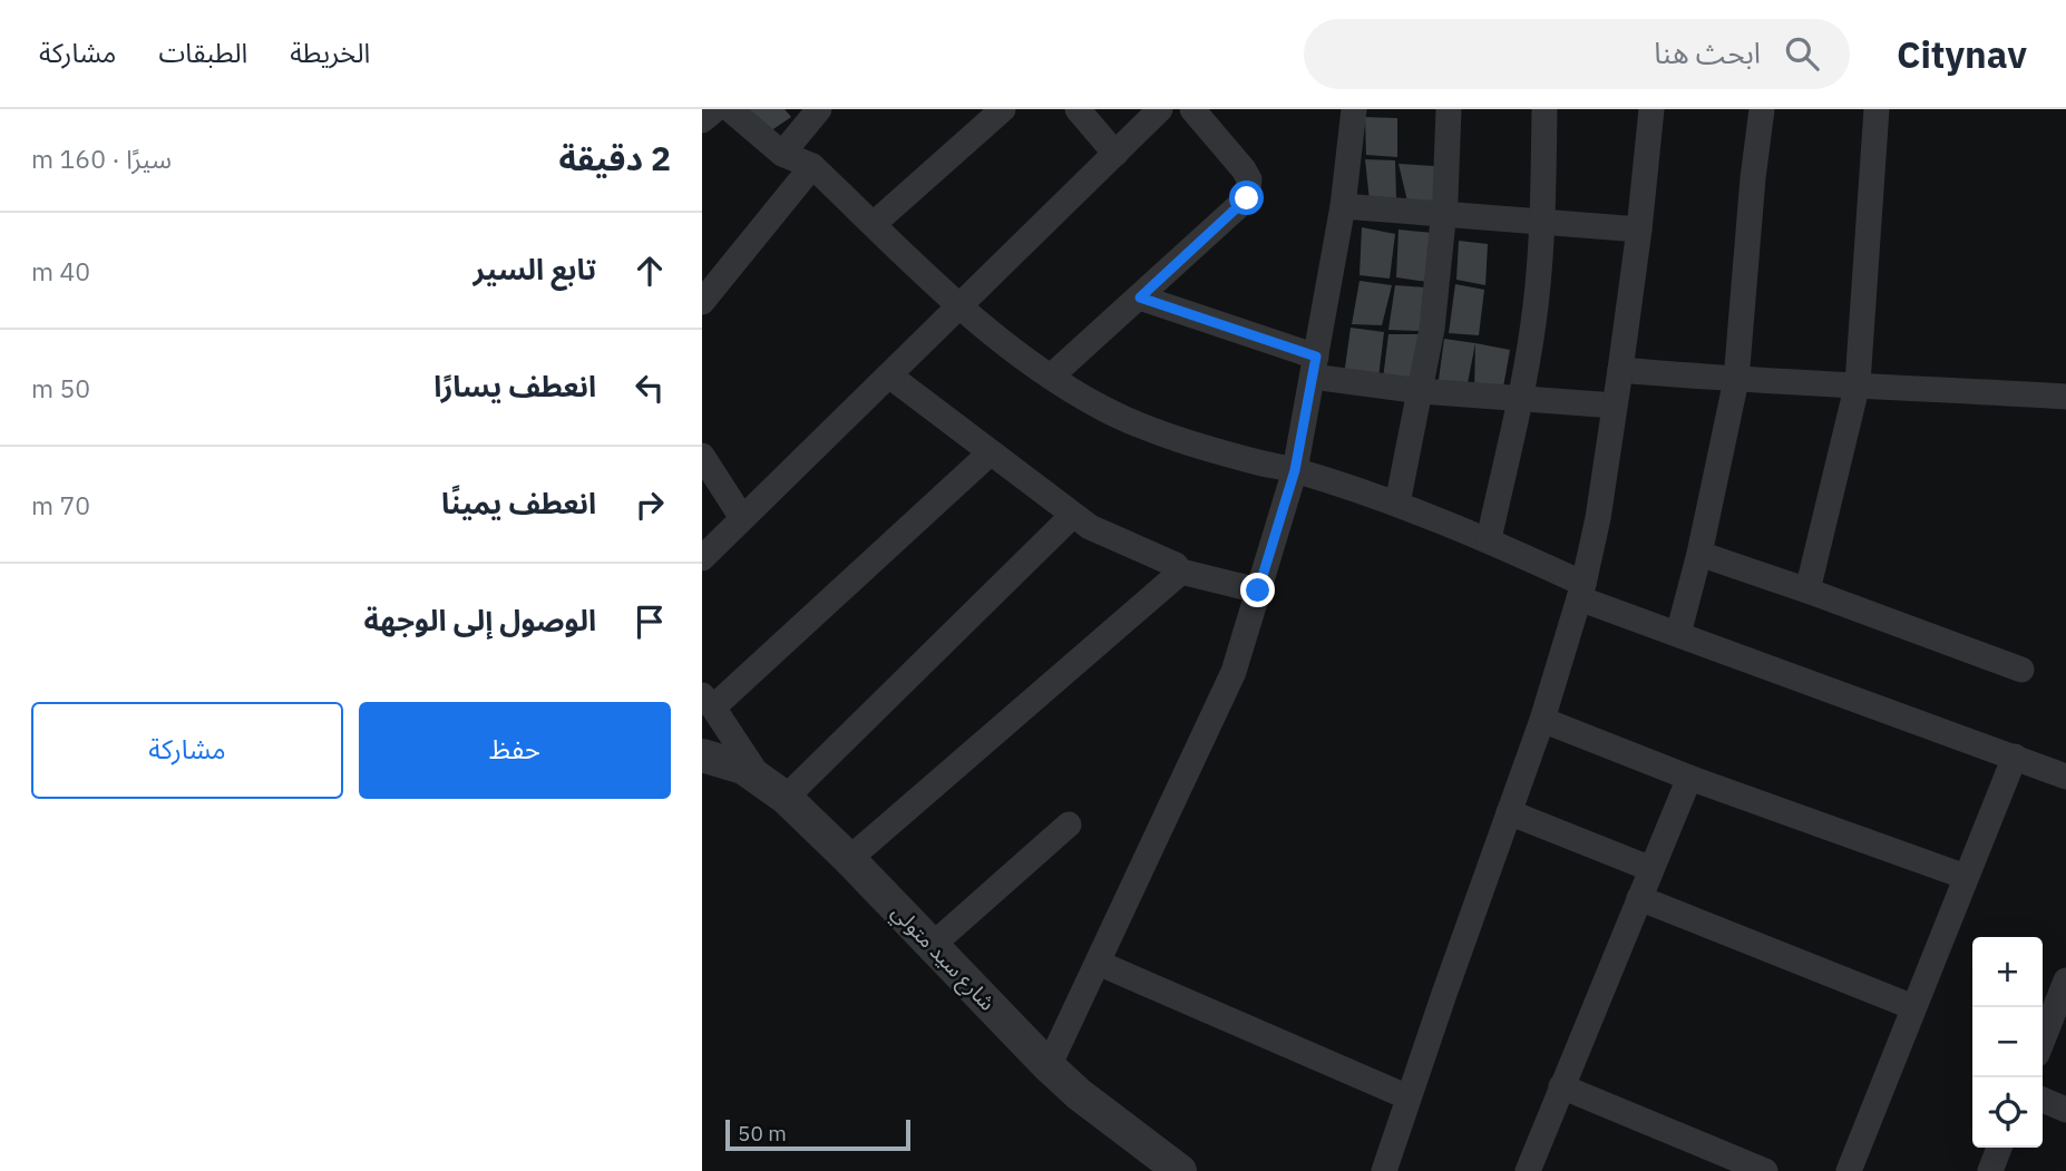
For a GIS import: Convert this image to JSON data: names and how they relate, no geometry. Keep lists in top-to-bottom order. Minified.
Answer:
{"streets":{"street":["شارع سيد متولي"]},"scale_bar":"50 m","page":{"header":"Citynav","search":"ابحث هنا","nav":["الخريطة","الطبقات","مشاركة"],"heading":["2 دقيقة","سيرًا · 160 m"],"list":[["تابع السير","40 m"],["انعطف يسارًا","50 m"],["انعطف يمينًا","70 m"],"الوصول إلى الوجهة"],"buttons":["حفظ","مشاركة"],"map_buttons":["+","−"],"scale":"50 m"}}
